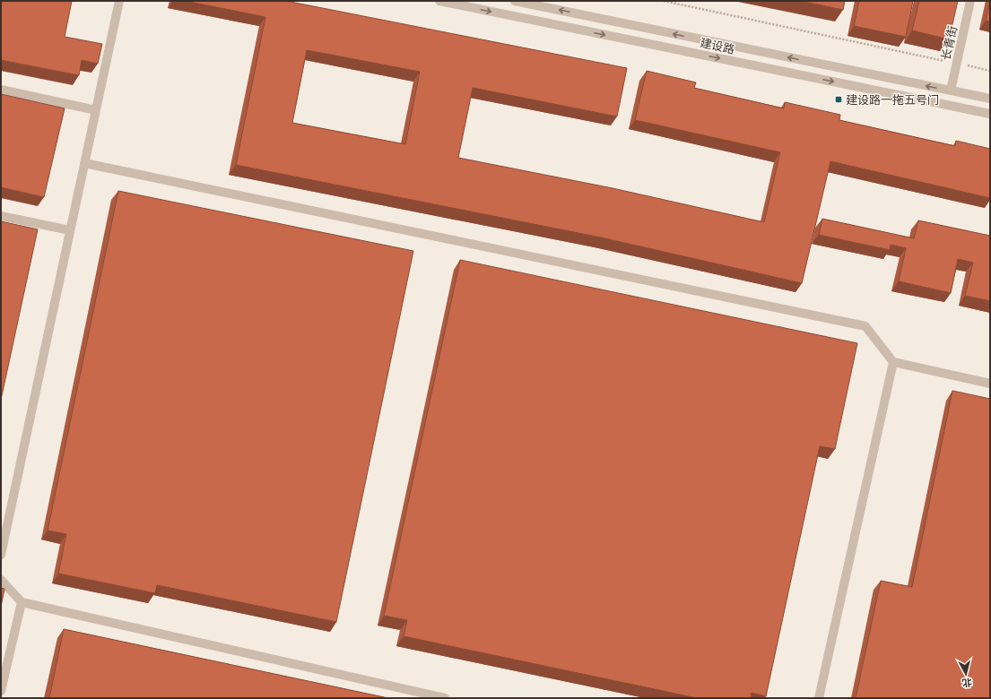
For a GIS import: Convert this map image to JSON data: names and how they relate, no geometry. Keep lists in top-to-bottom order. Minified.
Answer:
{"streets":{"street":["长青街","建设路"]},"crossings":[["长青街","建设路"]],"places":{"transit":["建设路一拖五号门"]},"north":"bottom"}
